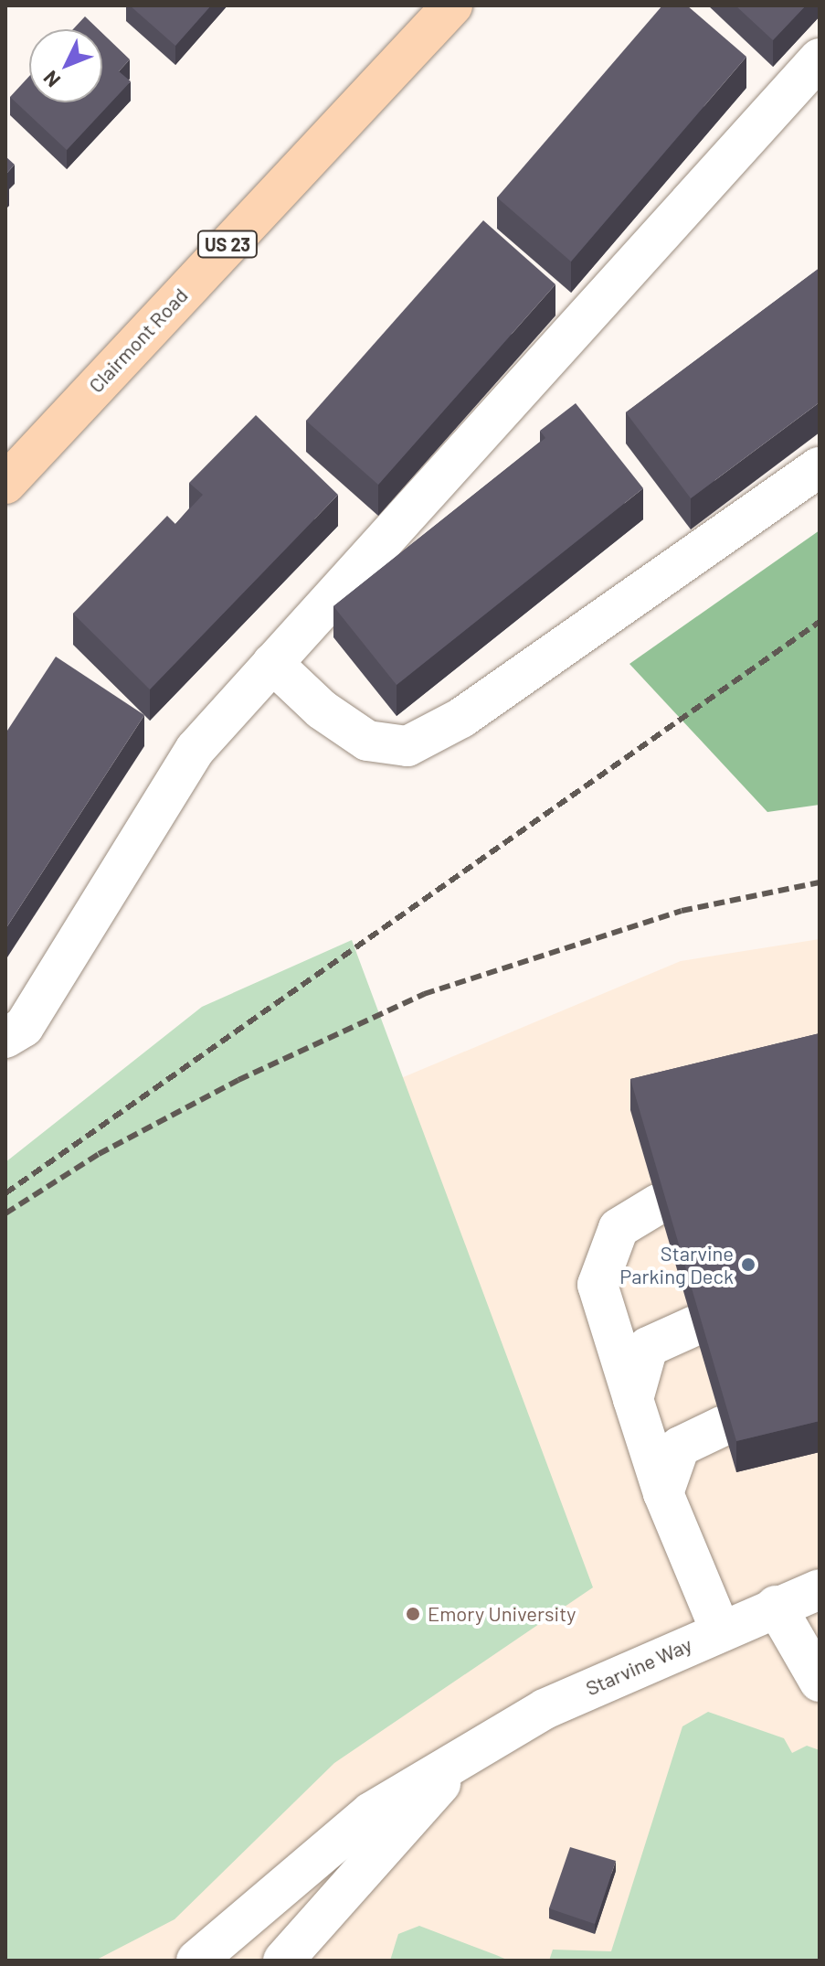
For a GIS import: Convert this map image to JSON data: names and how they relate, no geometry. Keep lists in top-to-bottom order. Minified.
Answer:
{"streets":{"main road":["US 23","Clairmont Road"],"street":["Starvine Way"]},"places":["Starvine Parking Deck","Emory University"],"north":"bottom left"}
